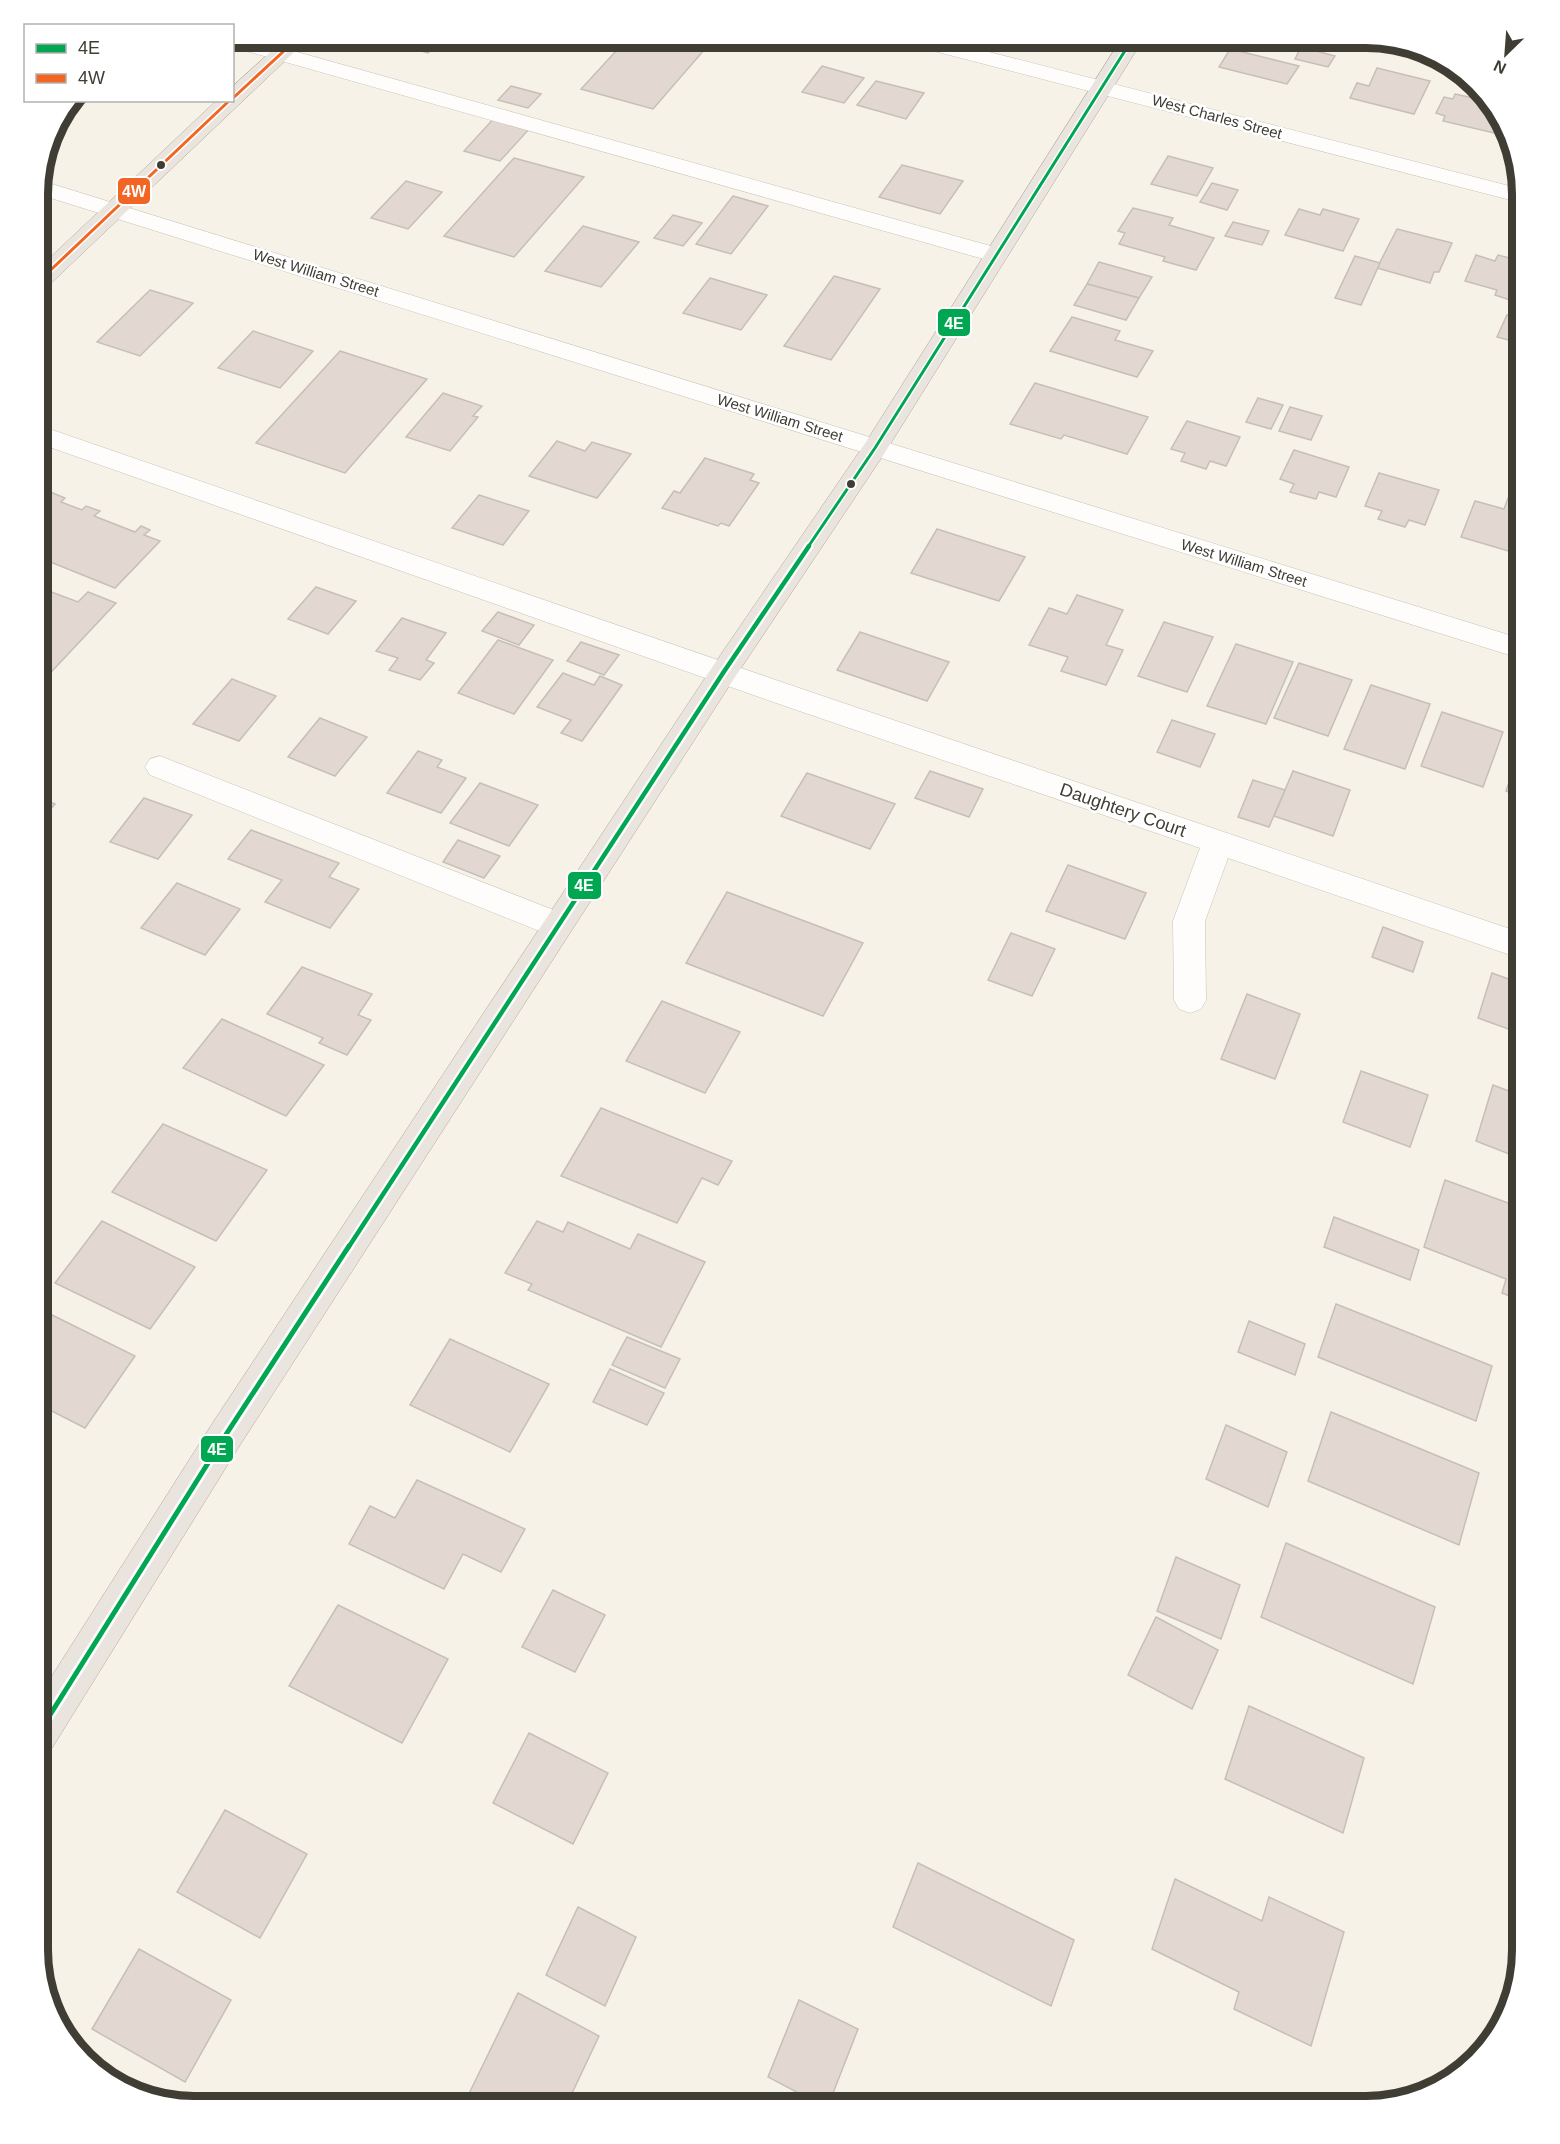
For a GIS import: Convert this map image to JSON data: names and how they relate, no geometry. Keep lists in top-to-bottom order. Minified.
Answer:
{"streets":{"street":["West Charles Street","West William Street","Daughtery Court"]},"lines":["transit line 4E","transit line 4W"],"legend":["4E","4W"],"north":"bottom left"}
